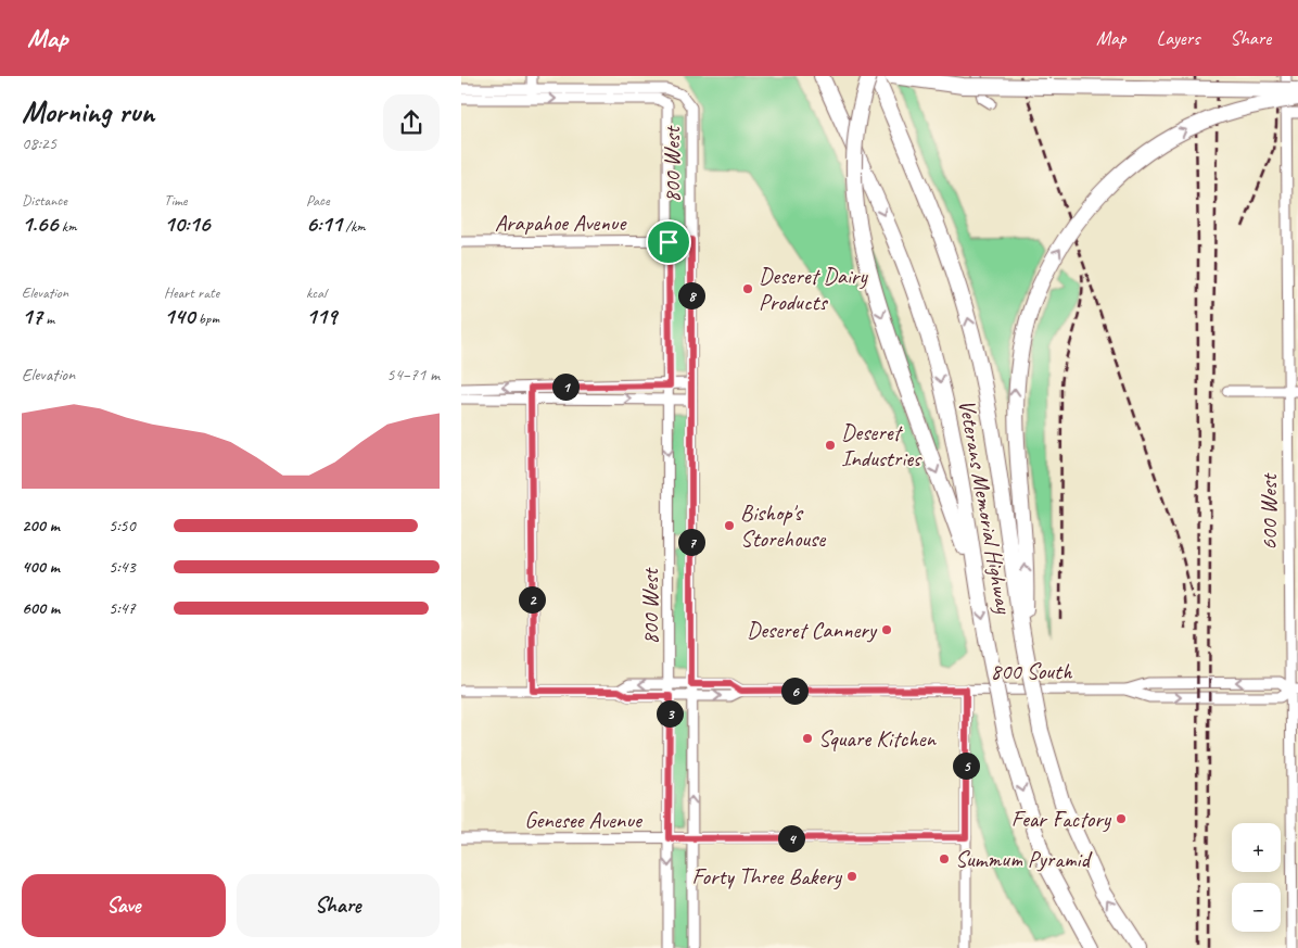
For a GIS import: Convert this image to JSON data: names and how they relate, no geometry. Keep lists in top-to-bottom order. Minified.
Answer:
{"streets":{"highway":["Veterans Memorial Highway"],"street":["800 West","Arapahoe Avenue","600 West","800 South","Genesee Avenue"]},"crossings":[["800 West","Arapahoe Avenue"],["800 West","800 South"],["800 West","Genesee Avenue"],["600 West","800 South"]],"places":["Deseret Dairy Products","Deseret Industries","Bishop's Storehouse","Deseret Cannery","Square Kitchen","Fear Factory","Summum Pyramid","Forty Three Bakery"],"page":{"header":"Map","nav":["Map","Layers","Share"],"heading":["Morning run","08:25"],"stats":[["Distance","1.66 km"],["Time","10:16"],["Pace","6:11 /km"],["Elevation","17 m"],["Heart rate","140 bpm"],["kcal","119"]],"pins":["8","1","7","2","6","3","5","4"],"chart":["Elevation","54–71 m"],"list":[{"name":"200 m","note":"5:50"},{"name":"400 m","note":"5:43"},{"name":"600 m","note":"5:47"}],"map_buttons":["+","−"],"buttons":["Save","Share"]}}
